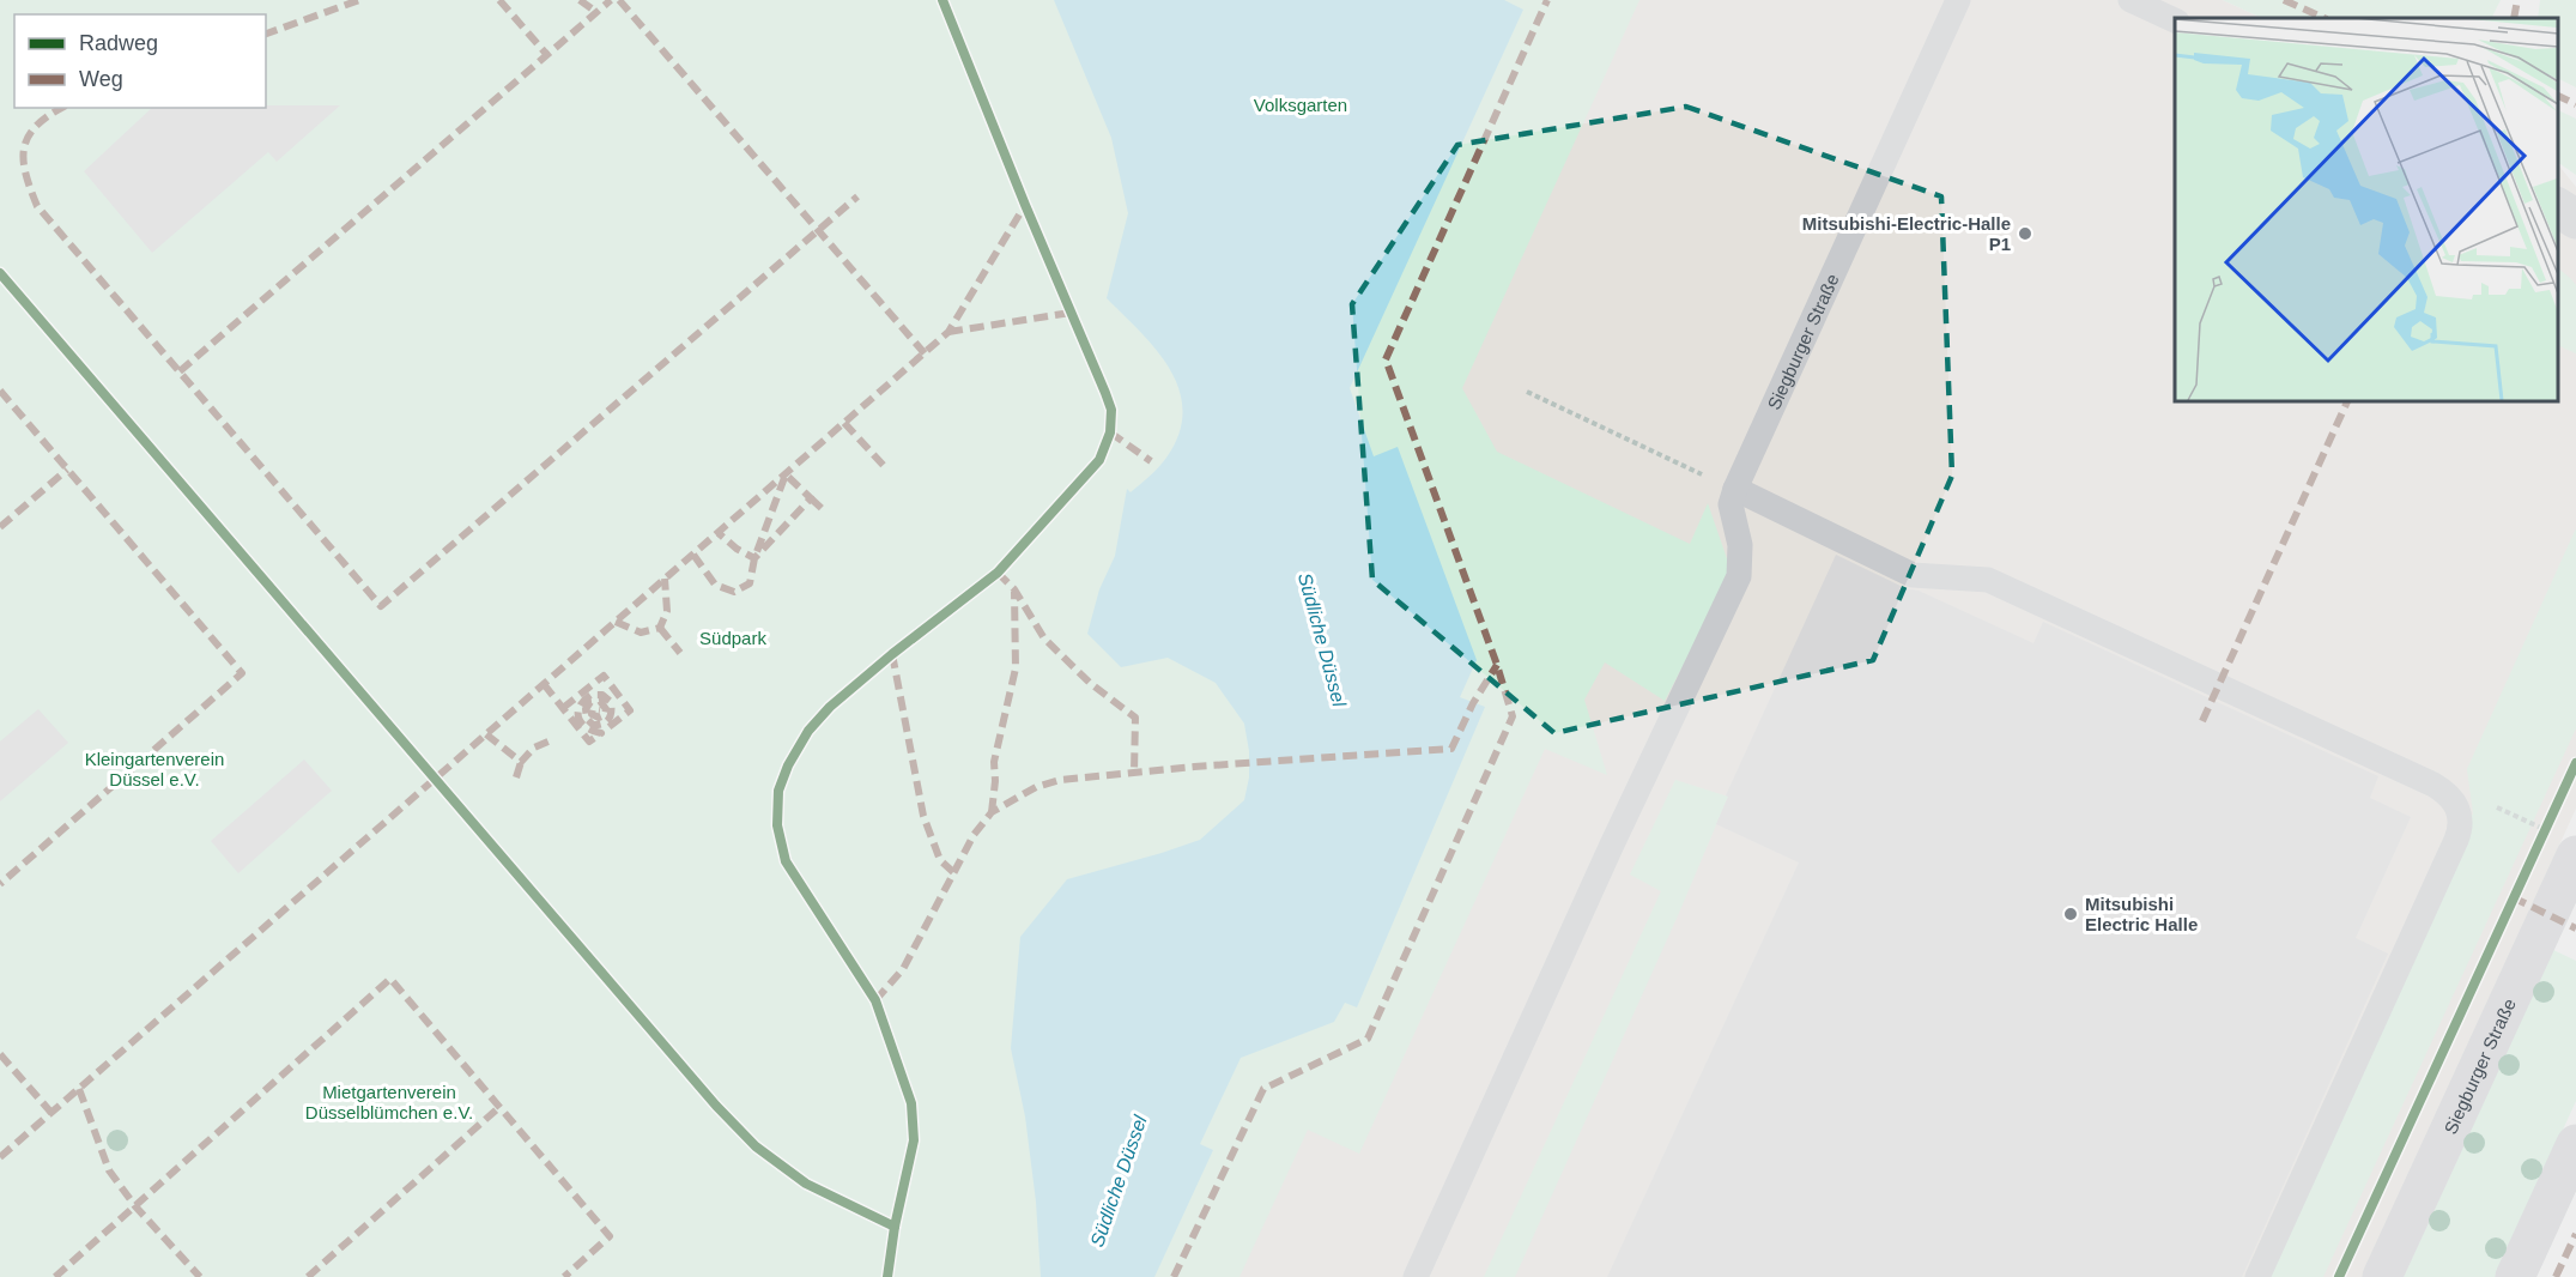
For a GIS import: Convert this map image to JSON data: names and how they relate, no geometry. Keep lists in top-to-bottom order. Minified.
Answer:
{"streets":{"main road":["Siegburger Straße"]},"water":["Südliche Düssel"],"parks":["Volksgarten","Südpark","Kleingartenverein Düssel e.V.","Mietgartenverein Düsselblümchen e.V."],"places":["Mitsubishi-Electric-Halle P1","Mitsubishi Electric Halle"],"legend":["Radweg","Weg"]}
